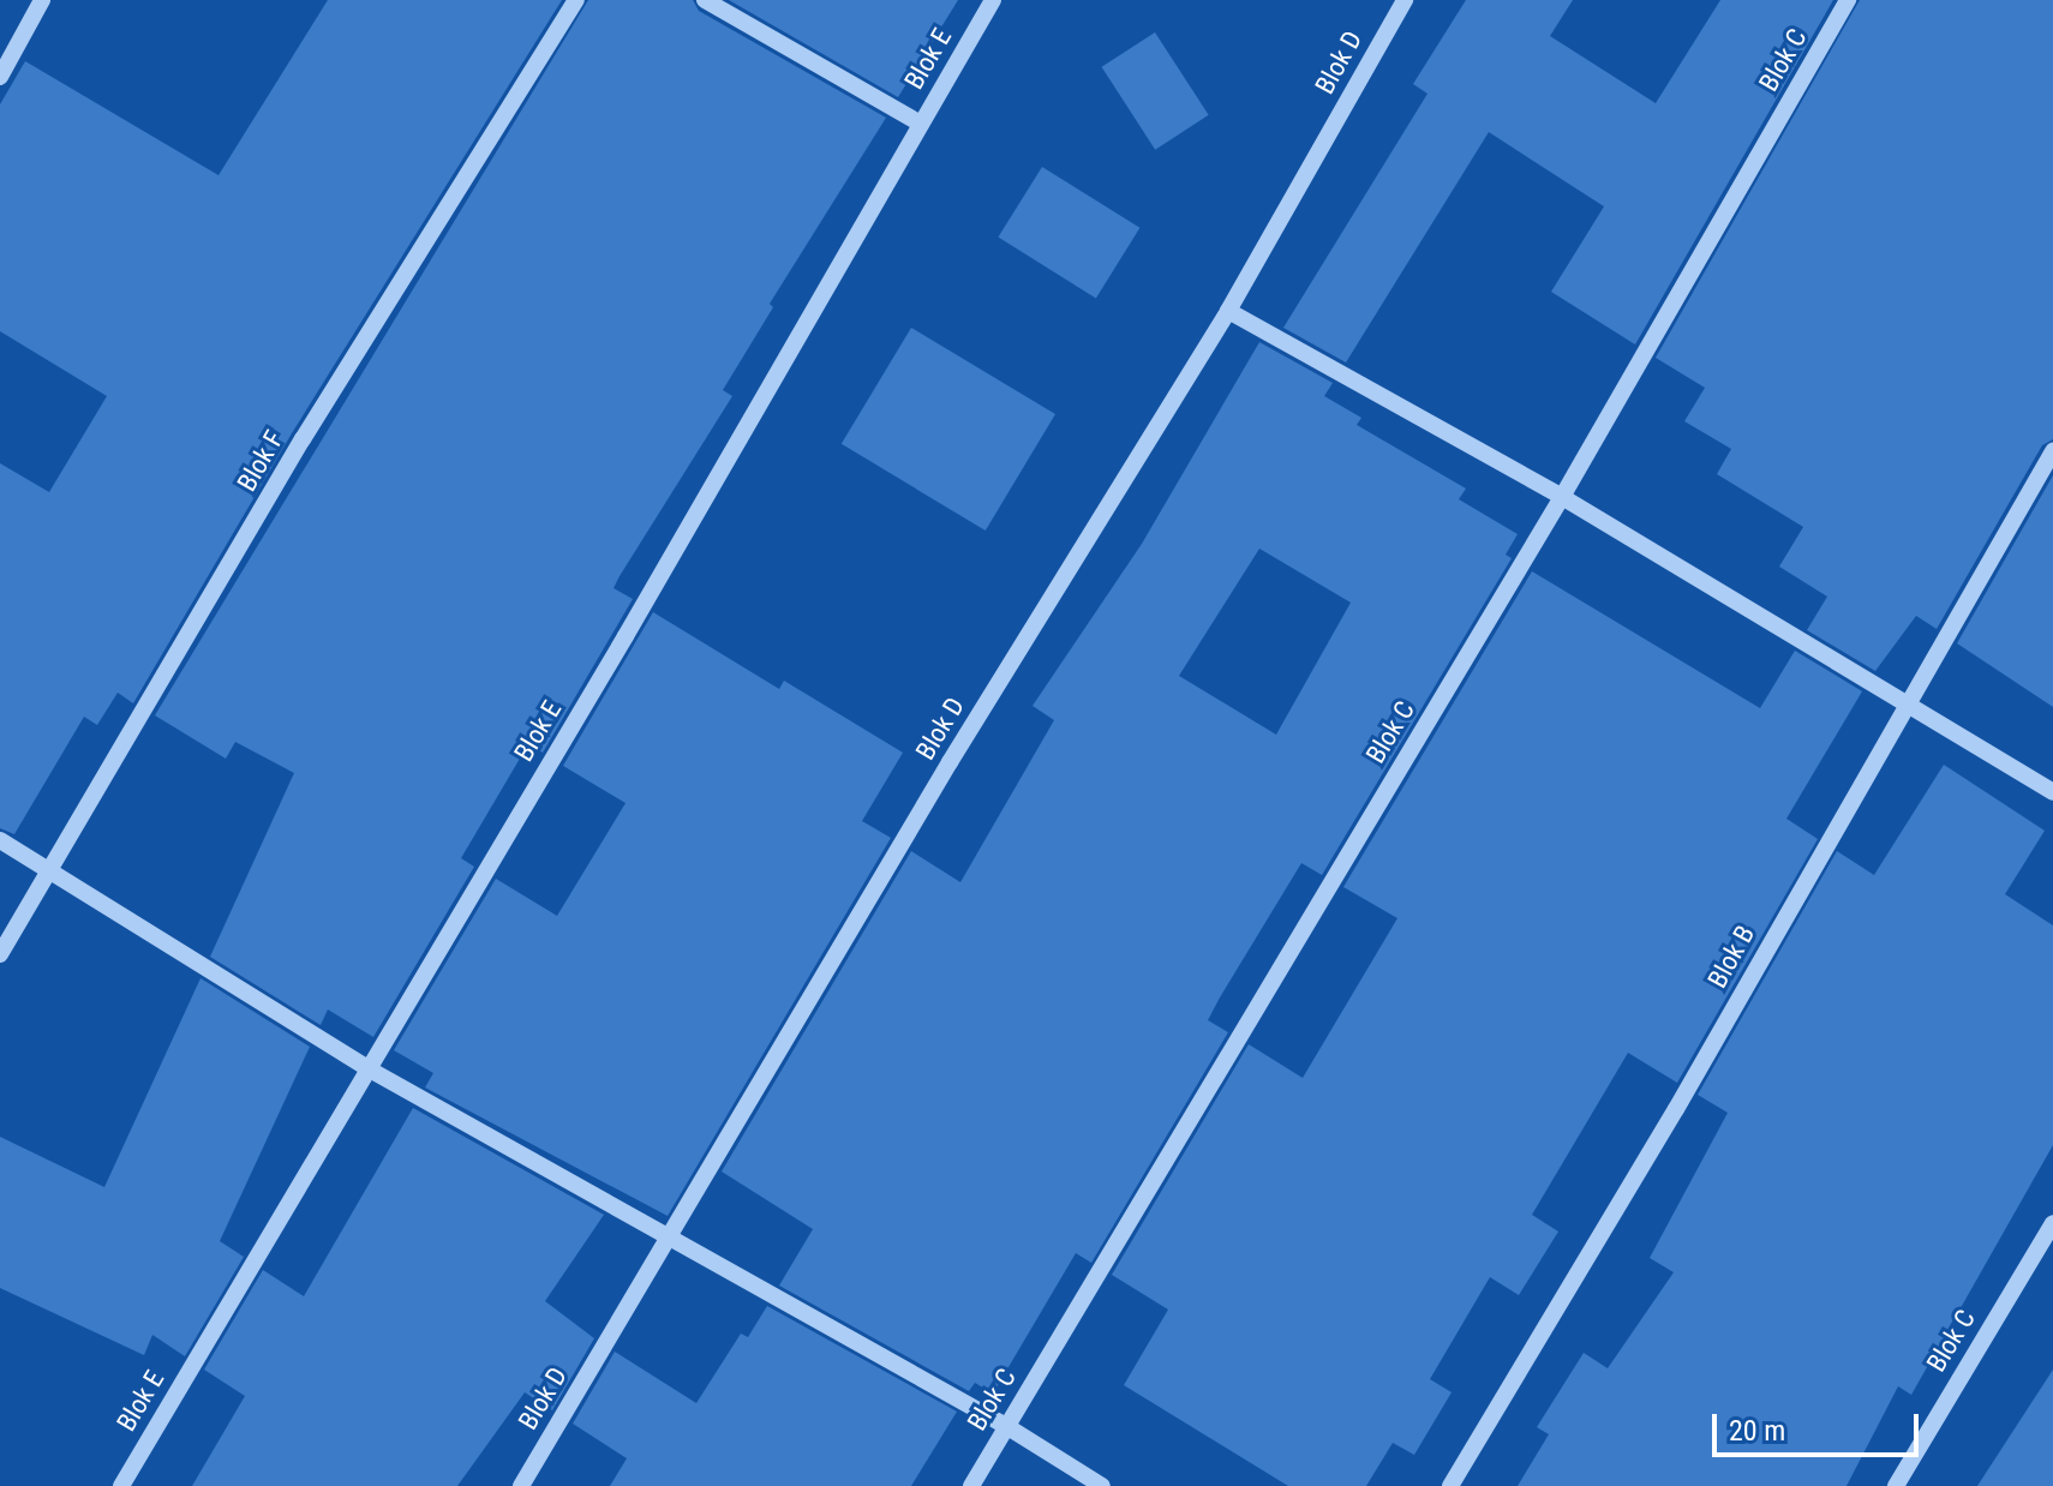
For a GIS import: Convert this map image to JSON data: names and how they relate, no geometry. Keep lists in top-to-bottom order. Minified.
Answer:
{"streets":{"street":["Blok E","Blok C","Blok D","Blok F","Blok B"]},"scale_bar":"20 m"}
